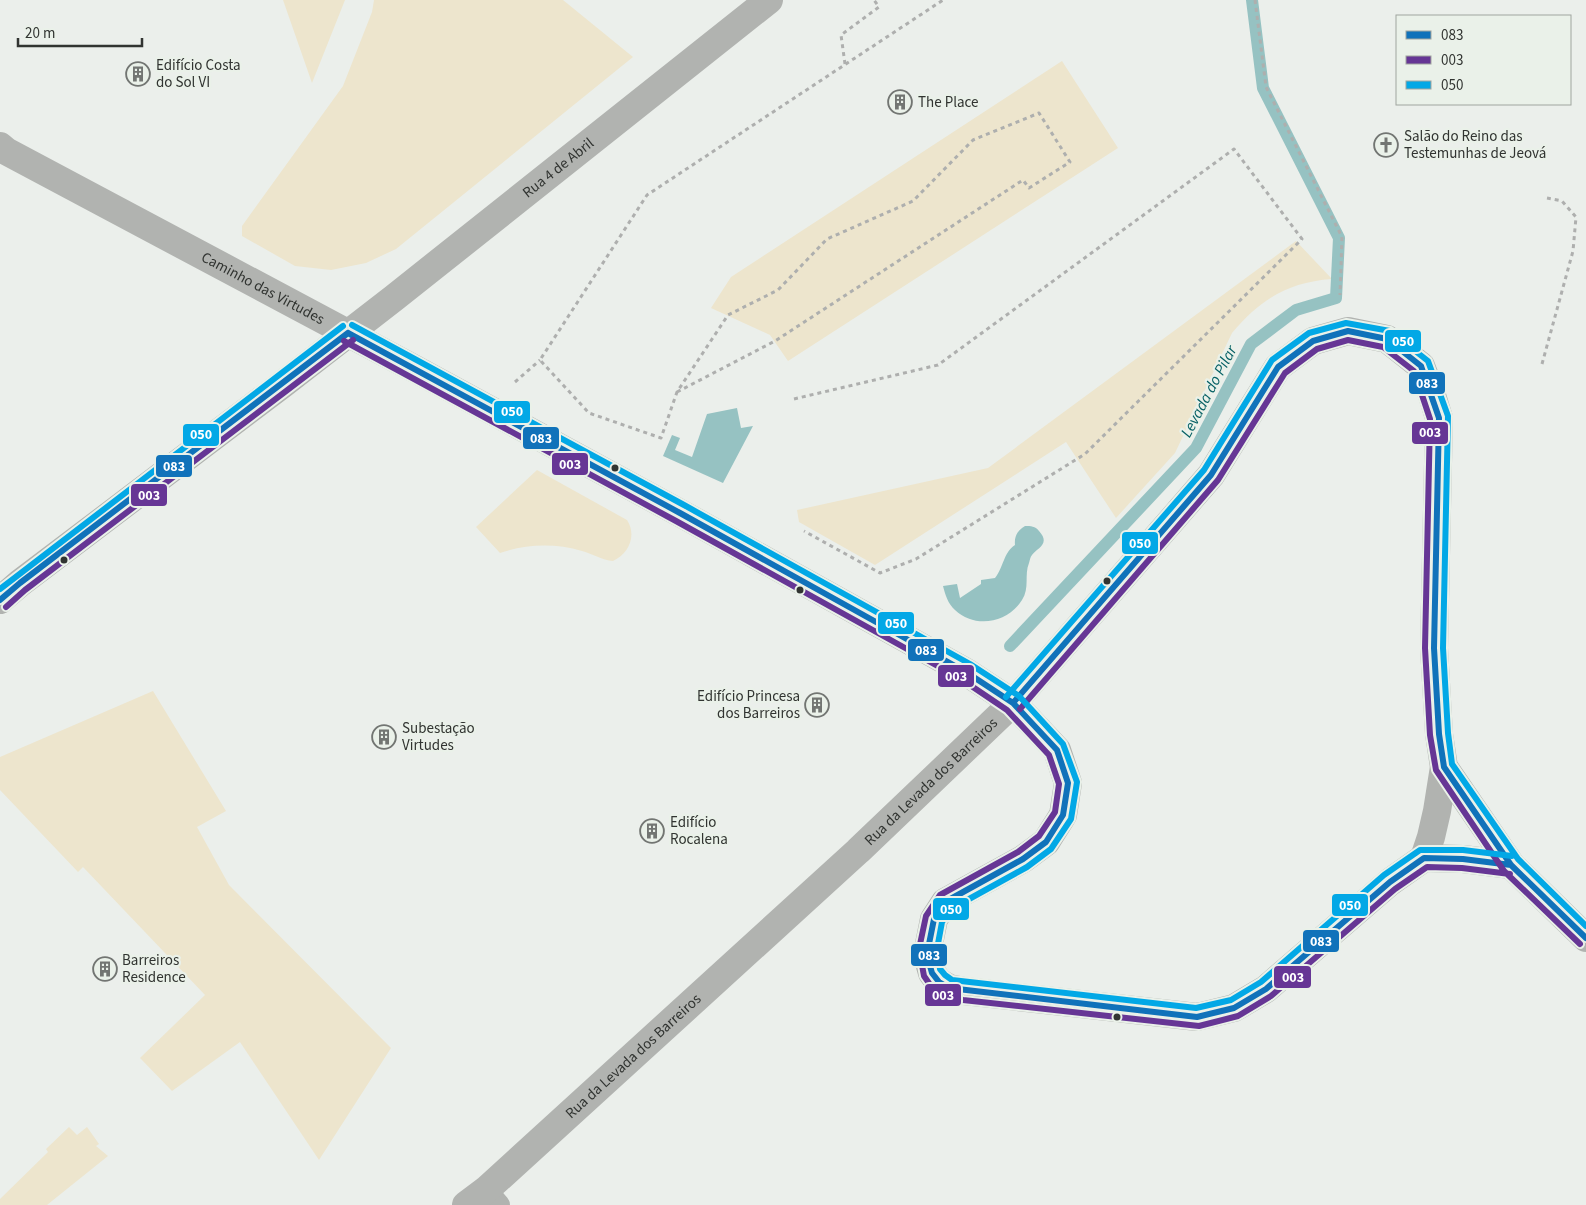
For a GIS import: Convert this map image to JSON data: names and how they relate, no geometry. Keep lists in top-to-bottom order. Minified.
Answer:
{"streets":{"street":["Rua 4 de Abril","Caminho das Virtudes","Rua da Levada dos Barreiros"]},"crossings":[["Rua 4 de Abril","Caminho das Virtudes"],["Caminho das Virtudes","Rua da Levada dos Barreiros"]],"water":["Levada do Pilar"],"places":{"building":["Edifício Costa do Sol VI","The Place","Edifício Princesa dos Barreiros","Subestação Virtudes","Edifício Rocalena","Barreiros Residence"],"church":["Salão do Reino das Testemunhas de Jeová"]},"lines":["transit line 050","transit line 083","transit line 003"],"legend":["083","003","050"],"scale_bar":"20 m"}
